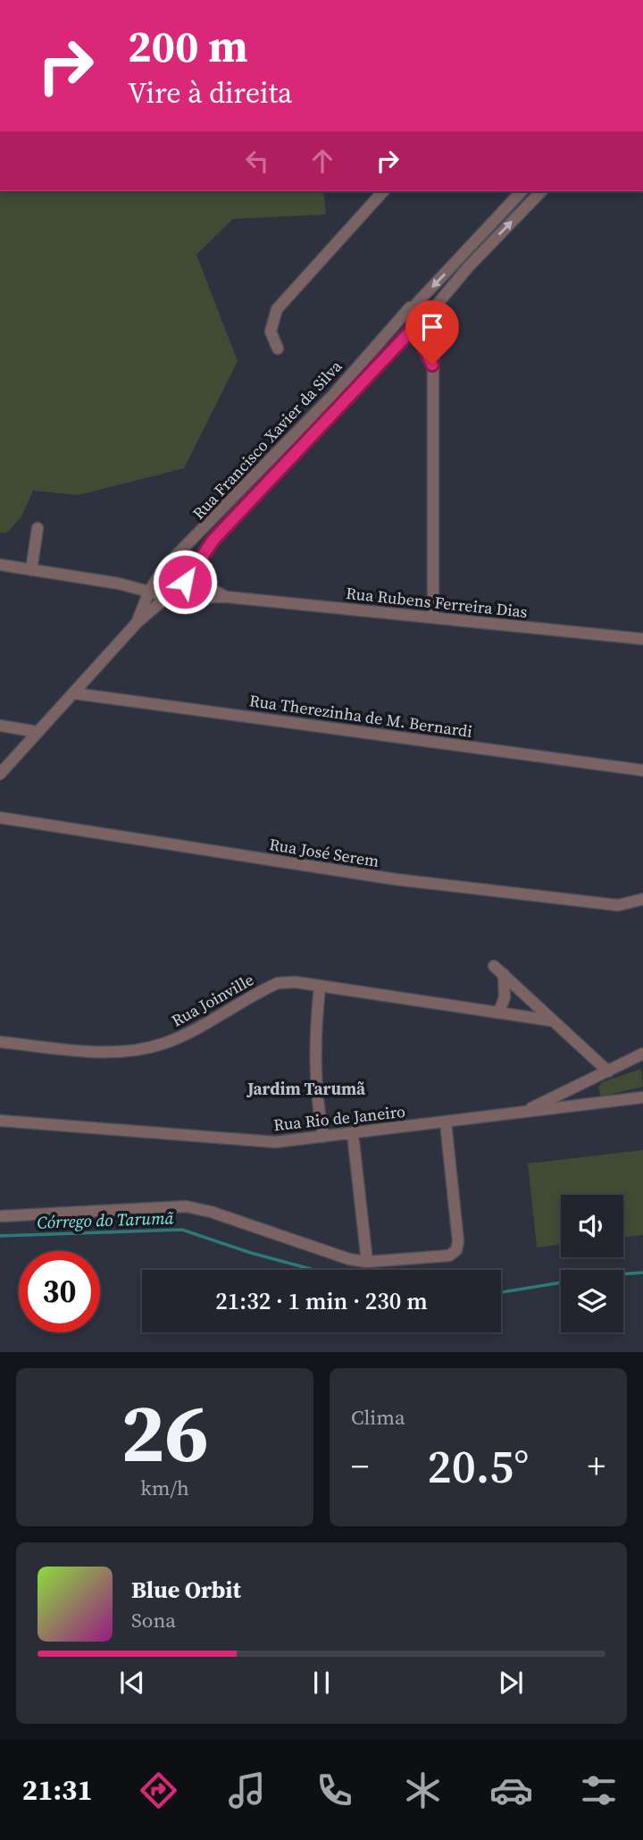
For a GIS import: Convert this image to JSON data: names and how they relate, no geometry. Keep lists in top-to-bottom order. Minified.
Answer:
{"streets":{"street":["Rua Francisco Xavier da Silva","Rua Rubens Ferreira Dias","Rua Therezinha de M. Bernardi","Rua José Serem","Rua Joinville","Rua Rio de Janeiro"]},"crossings":[["Rua Francisco Xavier da Silva","Rua Rubens Ferreira Dias"]],"districts":["Jardim Tarumã"],"water":["Córrego do Tarumã"],"page":{"turn":["200 m","Vire à direita"],"limit":"30","trip":"21:32 · 1 min · 230 m","tile":[["26","km/h"],"Clima"],"heat":["−","20.5°","+"],"song":["Blue Orbit","Sona"],"tabs":"21:31"}}
